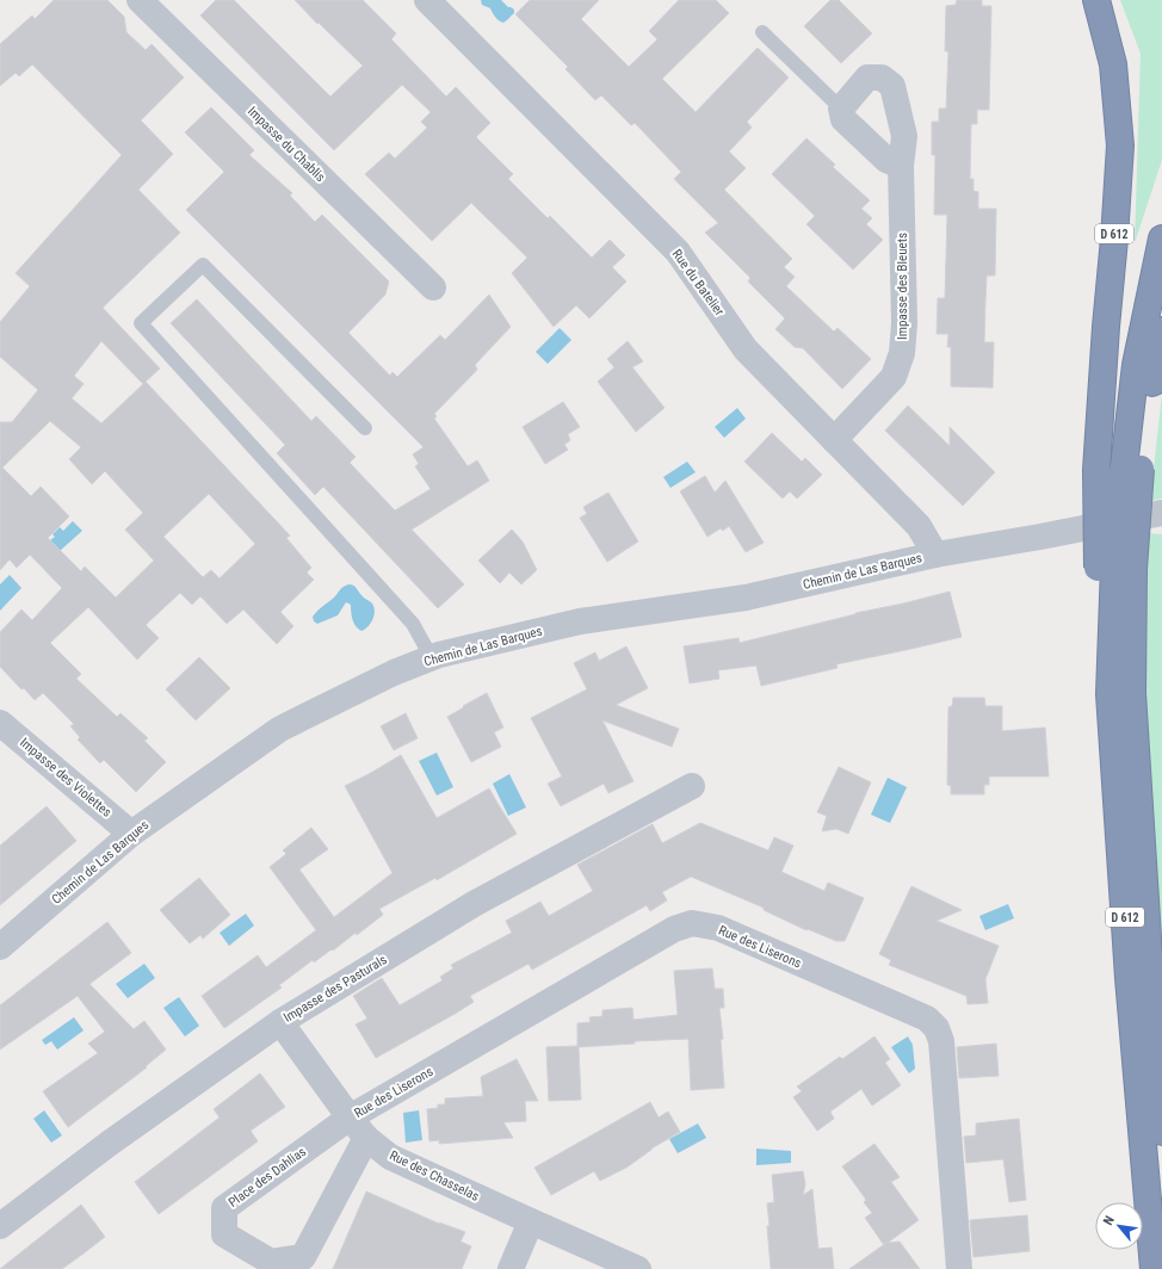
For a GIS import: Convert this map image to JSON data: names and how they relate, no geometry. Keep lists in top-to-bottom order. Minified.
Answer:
{"streets":{"highway":["D 612"],"street":["Impasse du Chablis","Rue du Batelier","Impasse des Bleuets","Chemin de Las Barques","Impasse des Violettes","Rue des Liserons","Impasse des Pasturals","Rue des Chasselas","Place des Dahlias"]},"crossings":[["Rue du Batelier","Impasse des Bleuets"],["Rue du Batelier","Chemin de Las Barques"],["Chemin de Las Barques","Impasse des Violettes"],["Rue des Liserons","Rue des Chasselas"],["Rue des Liserons","Place des Dahlias"],["Impasse des Pasturals","Rue des Chasselas"],["Rue des Chasselas","Place des Dahlias"]],"north":"top left"}
